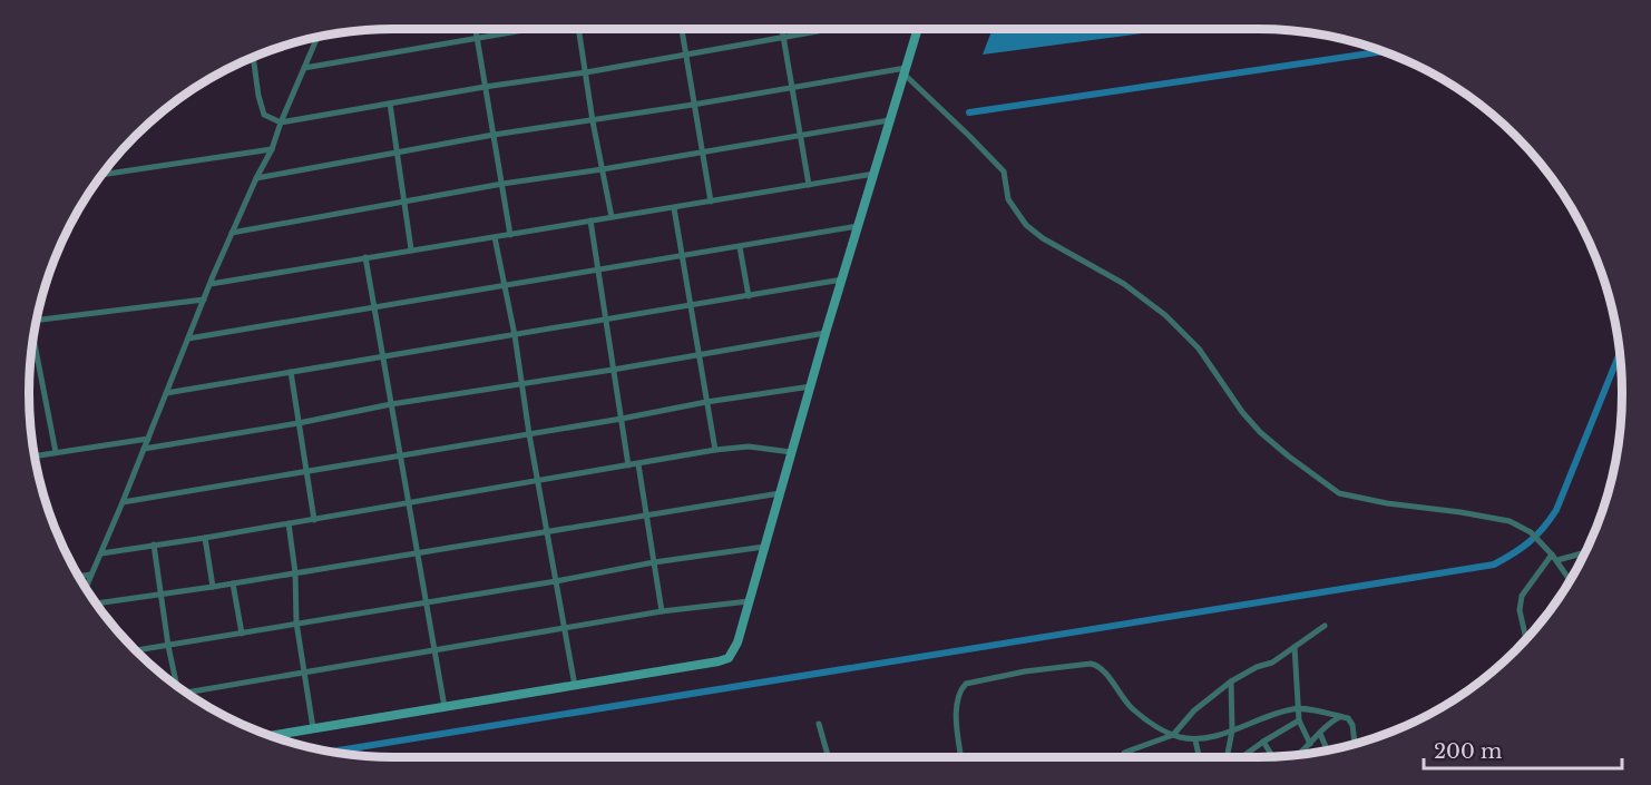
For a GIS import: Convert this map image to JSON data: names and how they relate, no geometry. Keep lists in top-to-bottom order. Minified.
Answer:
{"scale_bar":"200 m"}
